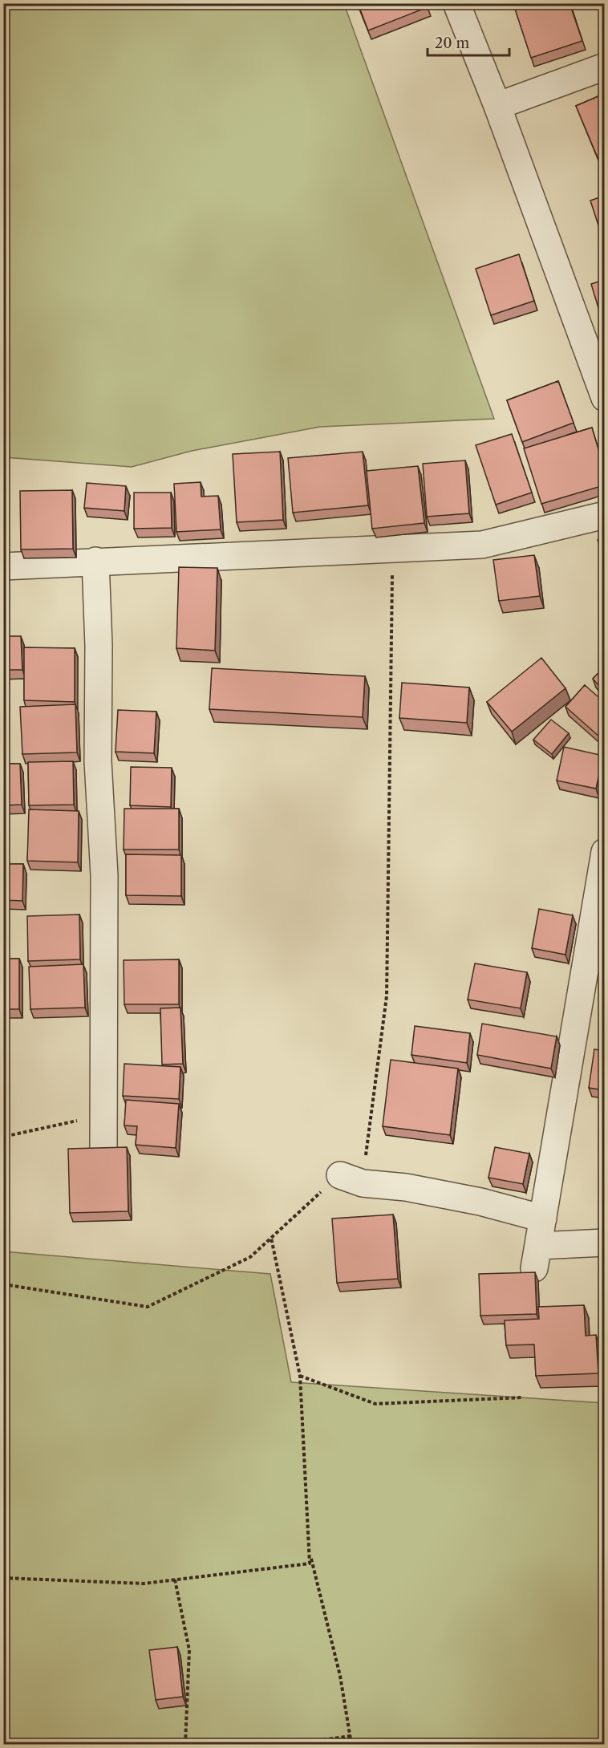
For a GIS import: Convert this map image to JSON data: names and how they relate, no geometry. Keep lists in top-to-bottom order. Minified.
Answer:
{"scale_bar":"20 m"}
